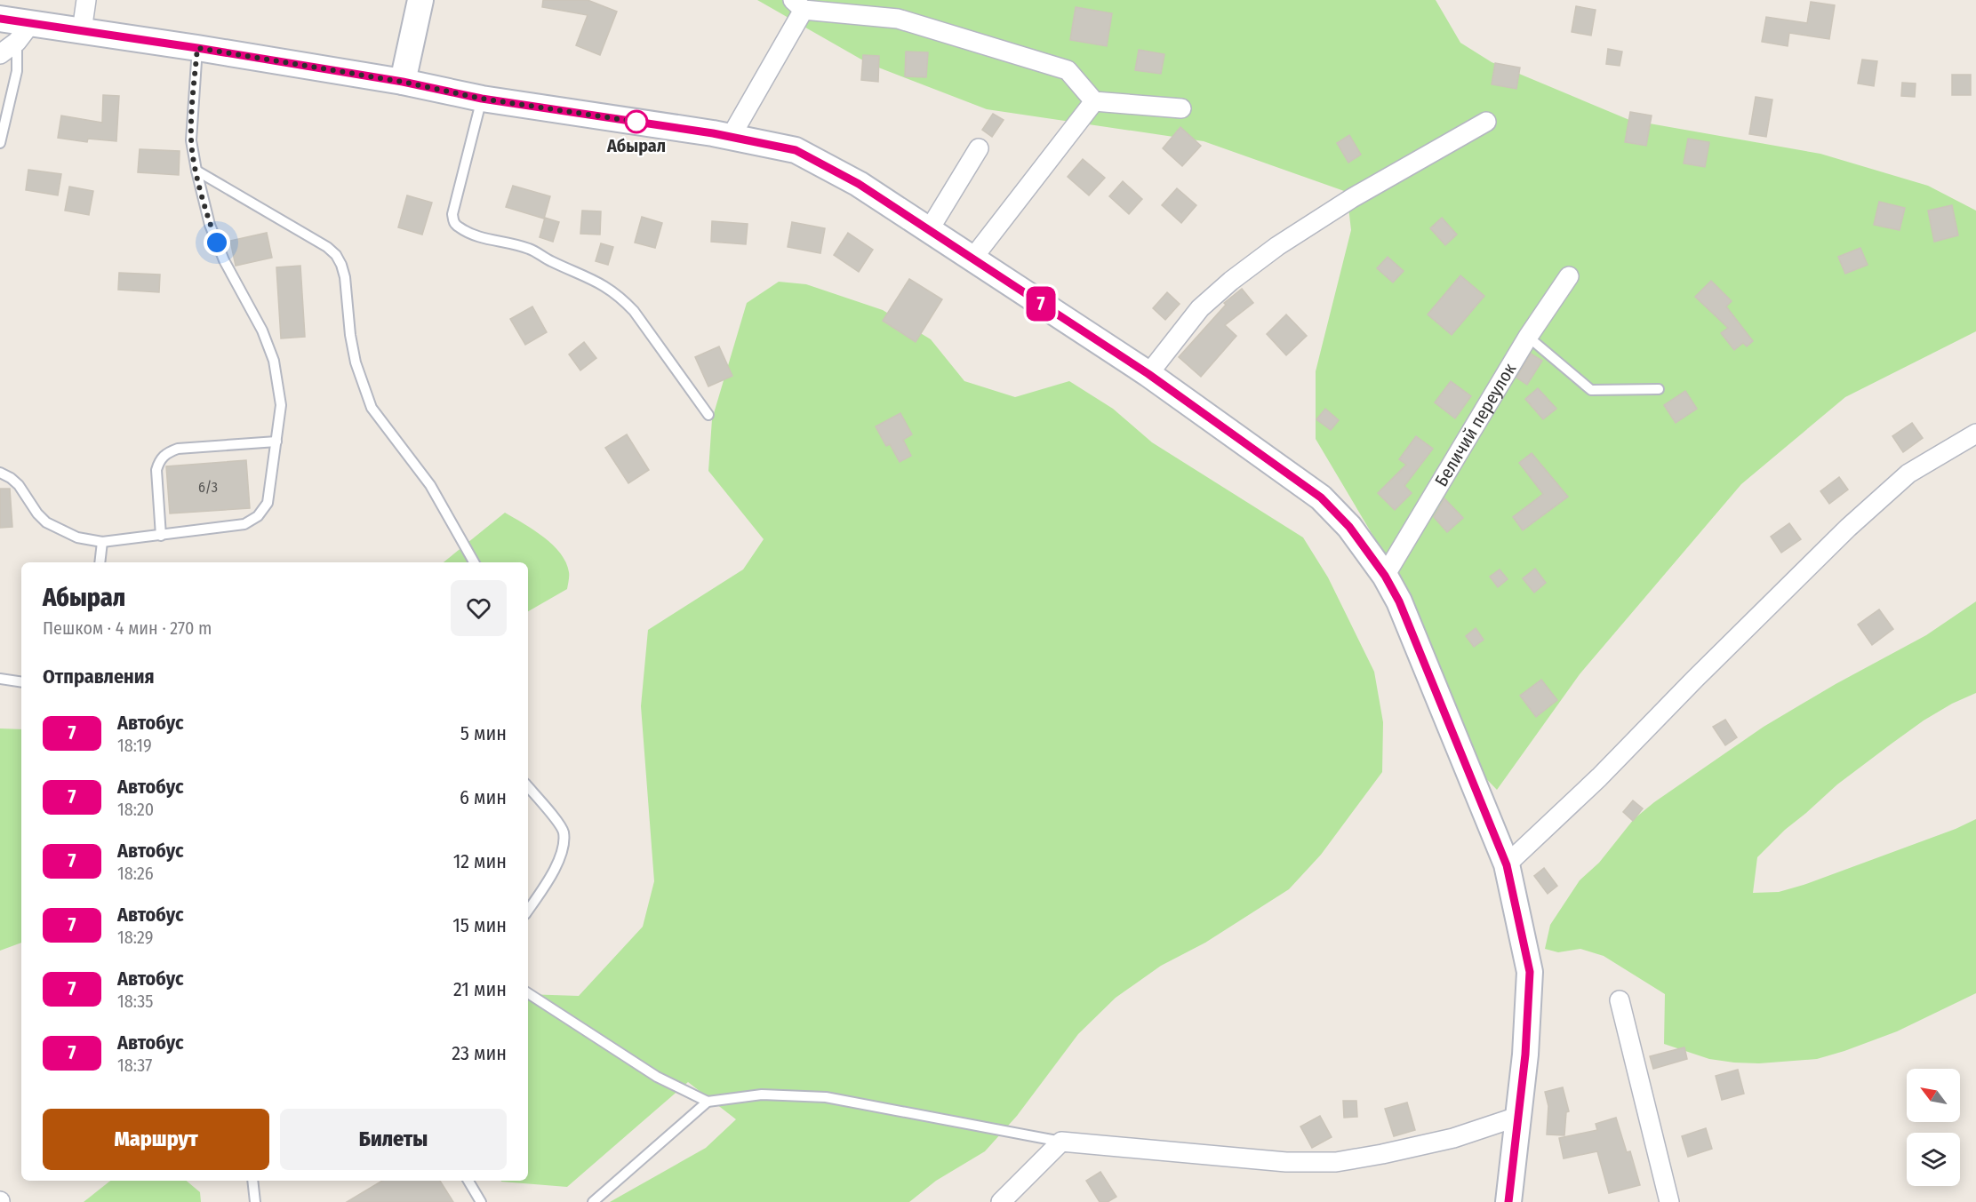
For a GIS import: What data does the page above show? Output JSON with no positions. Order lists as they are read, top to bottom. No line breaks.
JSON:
{"streets":{"street":["Беличий переулок"]},"places":["Абырал"],"lines":["bus line 7"],"house_numbers":["6/3"],"north":"top left","page":{"on_map":"7","heading":[["Абырал","Пешком · 4 мин · 270 m"],"Отправления"],"list":[{"mark":"7","name":"Автобус","note":"18:19","value":"5 мин"},{"mark":"7","name":"Автобус","note":"18:20","value":"6 мин"},{"mark":"7","name":"Автобус","note":"18:26","value":"12 мин"},{"mark":"7","name":"Автобус","note":"18:29","value":"15 мин"},{"mark":"7","name":"Автобус","note":"18:35","value":"21 мин"},{"mark":"7","name":"Автобус","note":"18:37","value":"23 мин"}],"buttons":["Маршрут","Билеты"]}}
